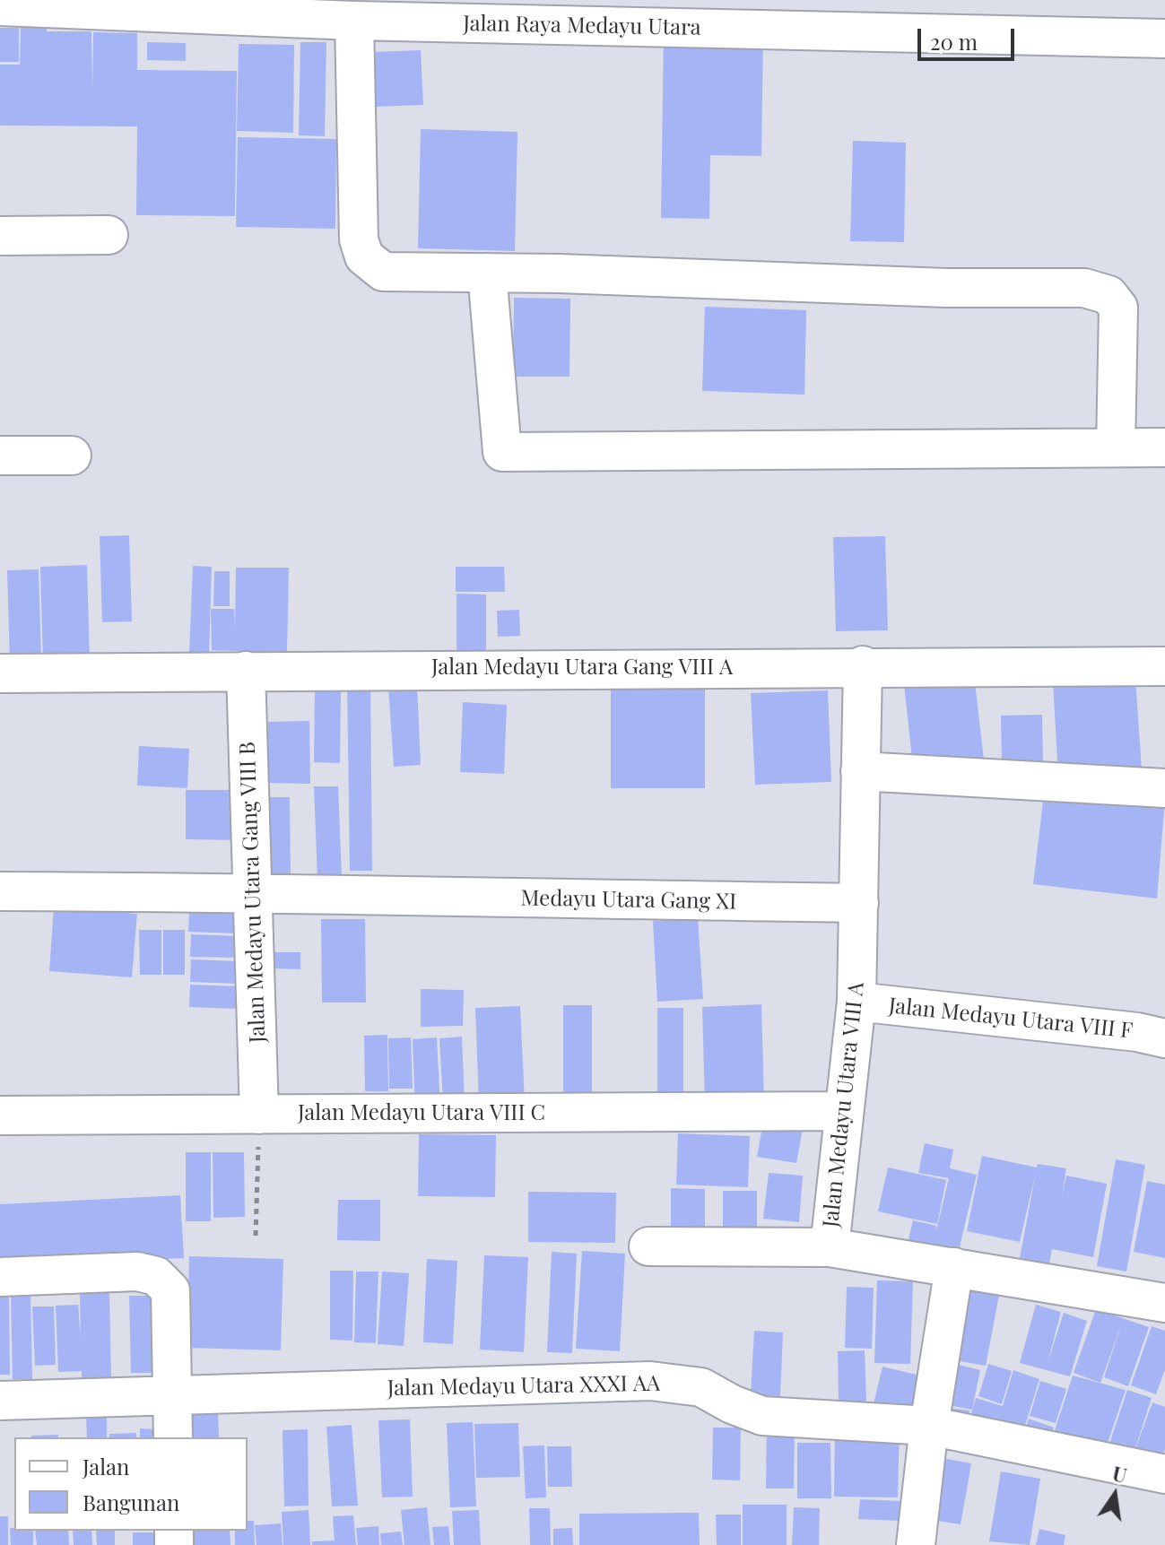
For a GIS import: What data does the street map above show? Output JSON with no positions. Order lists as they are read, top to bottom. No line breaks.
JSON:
{"streets":{"street":["Jalan Raya Medayu Utara","Jalan Medayu Utara Gang VIII A","Jalan Medayu Utara Gang VIII B","Medayu Utara Gang XI","Jalan Medayu Utara VIII F","Jalan Medayu Utara VIII A","Jalan Medayu Utara VIII C","Jalan Medayu Utara XXXI AA"]},"crossings":[["Jalan Medayu Utara Gang VIII A","Jalan Medayu Utara Gang VIII B"],["Jalan Medayu Utara Gang VIII A","Jalan Medayu Utara VIII A"],["Jalan Medayu Utara Gang VIII B","Medayu Utara Gang XI"],["Jalan Medayu Utara Gang VIII B","Jalan Medayu Utara VIII C"],["Medayu Utara Gang XI","Jalan Medayu Utara VIII A"],["Jalan Medayu Utara VIII F","Jalan Medayu Utara VIII A"],["Jalan Medayu Utara VIII A","Jalan Medayu Utara VIII C"]],"legend":["Jalan","Bangunan"],"scale_bar":"20 m","north":"top"}
